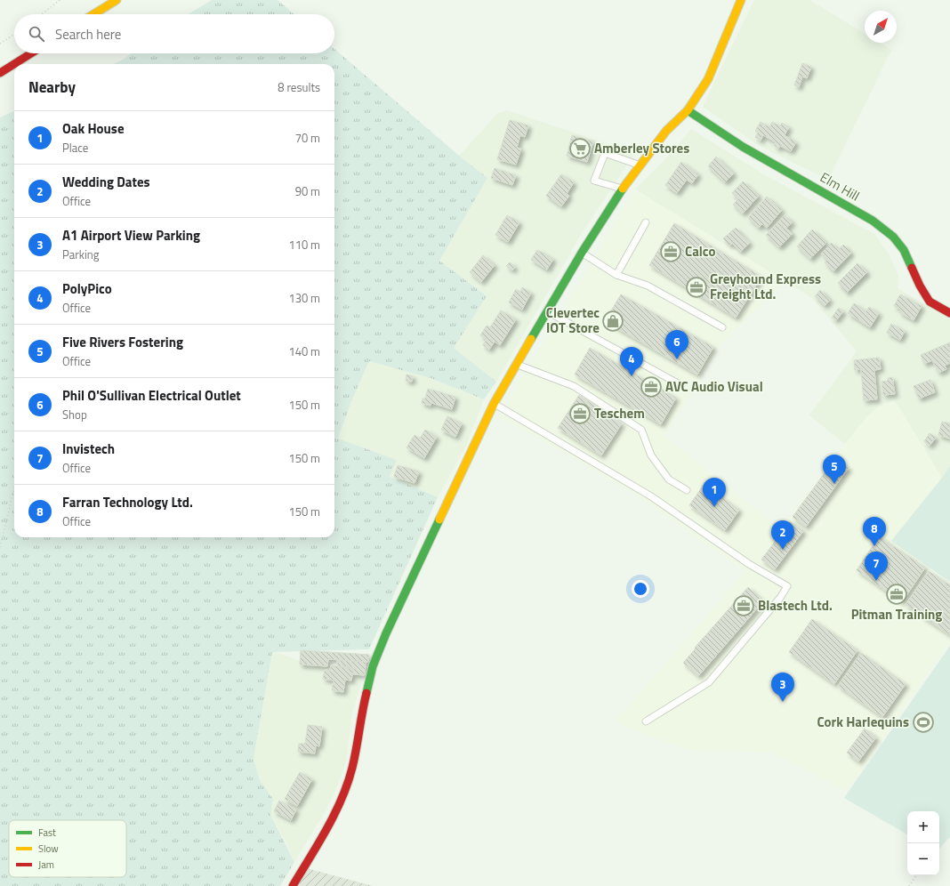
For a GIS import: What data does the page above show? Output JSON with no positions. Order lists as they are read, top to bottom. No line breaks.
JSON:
{"streets":{"street":["Elm Hill"]},"places":{"supermarket":["Amberley Stores"],"office":["Calco","Greyhound Express Freight Ltd.","AVC Audio Visual","Teschem","Pitman Training","Blastech Ltd."],"shop":["Clevertec IOT Store"],"sports":["Cork Harlequins"]},"legend":["Fast","Slow","Jam"],"north":"top right","page":{"search":"Search here","heading":["Nearby","8 results"],"list":[{"mark":"1","name":"Oak House","note":"Place","value":"70 m"},{"mark":"2","name":"Wedding Dates","note":"Office","value":"90 m"},{"mark":"3","name":"A1 Airport View Parking","note":"Parking","value":"110 m"},{"mark":"4","name":"PolyPico","note":"Office","value":"130 m"},{"mark":"5","name":"Five Rivers Fostering","note":"Office","value":"140 m"},{"mark":"6","name":"Phil O'Sullivan Electrical Outlet","note":"Shop","value":"150 m"},{"mark":"7","name":"Invistech","note":"Office","value":"150 m"},{"mark":"8","name":"Farran Technology Ltd.","note":"Office","value":"150 m"}],"pins":["6","4","5","1","8","2","7","3"],"map_buttons":["+","−"]}}
